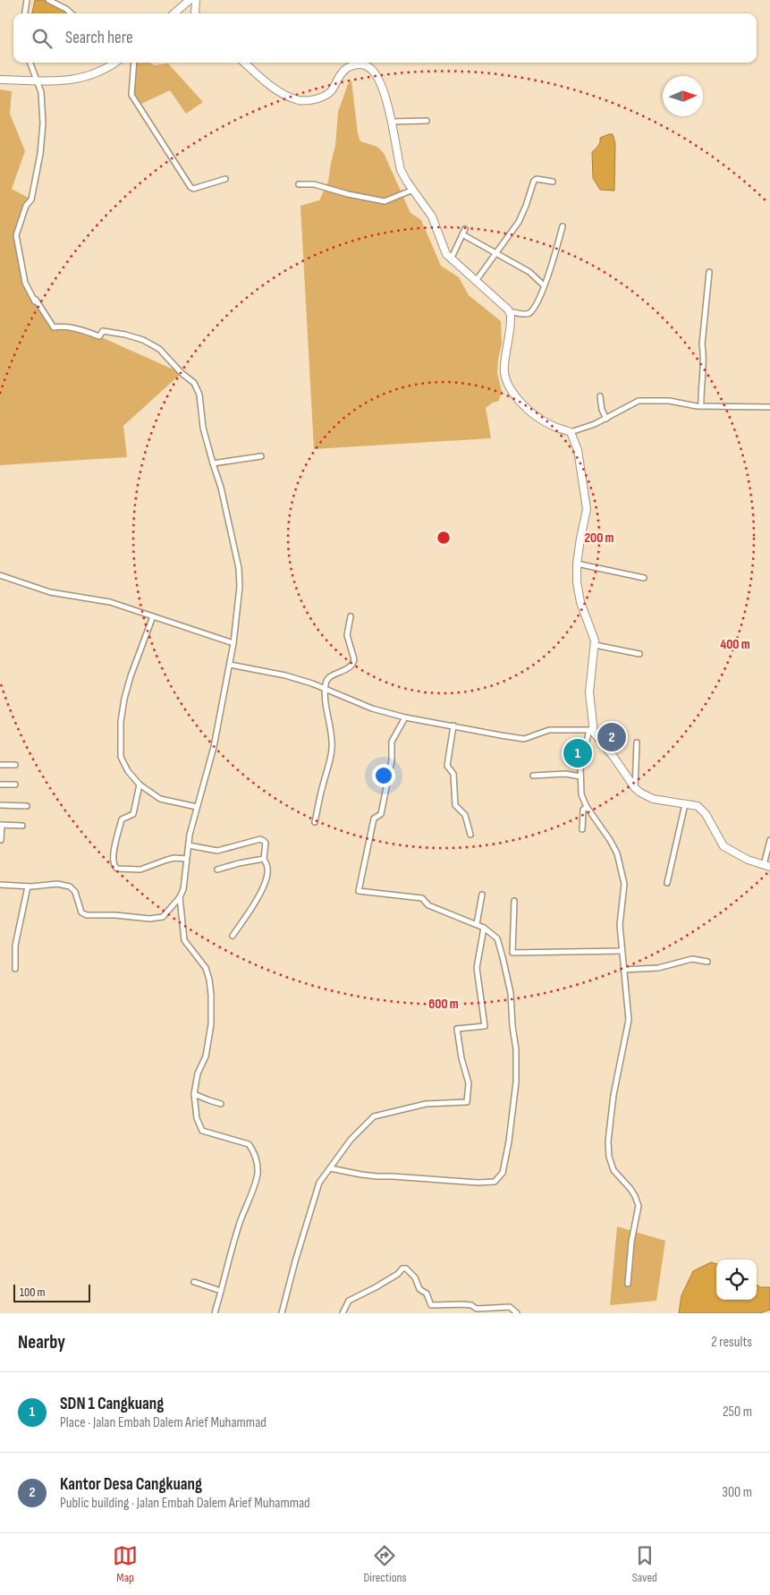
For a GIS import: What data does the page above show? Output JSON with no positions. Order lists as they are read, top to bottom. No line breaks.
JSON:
{"scale_bar":"100 m","north":"right","page":{"search":"Search here","pins":["2","1"],"scale":"100 m","heading":["Nearby","2 results"],"list":[{"mark":"1","name":"SDN 1 Cangkuang","note":"Place · Jalan Embah Dalem Arief Muhammad","value":"250 m"},{"mark":"2","name":"Kantor Desa Cangkuang","note":"Public building · Jalan Embah Dalem Arief Muhammad","value":"300 m"}],"nav":["Map","Directions","Saved"]},"rings":["200 m","400 m","600 m"]}
